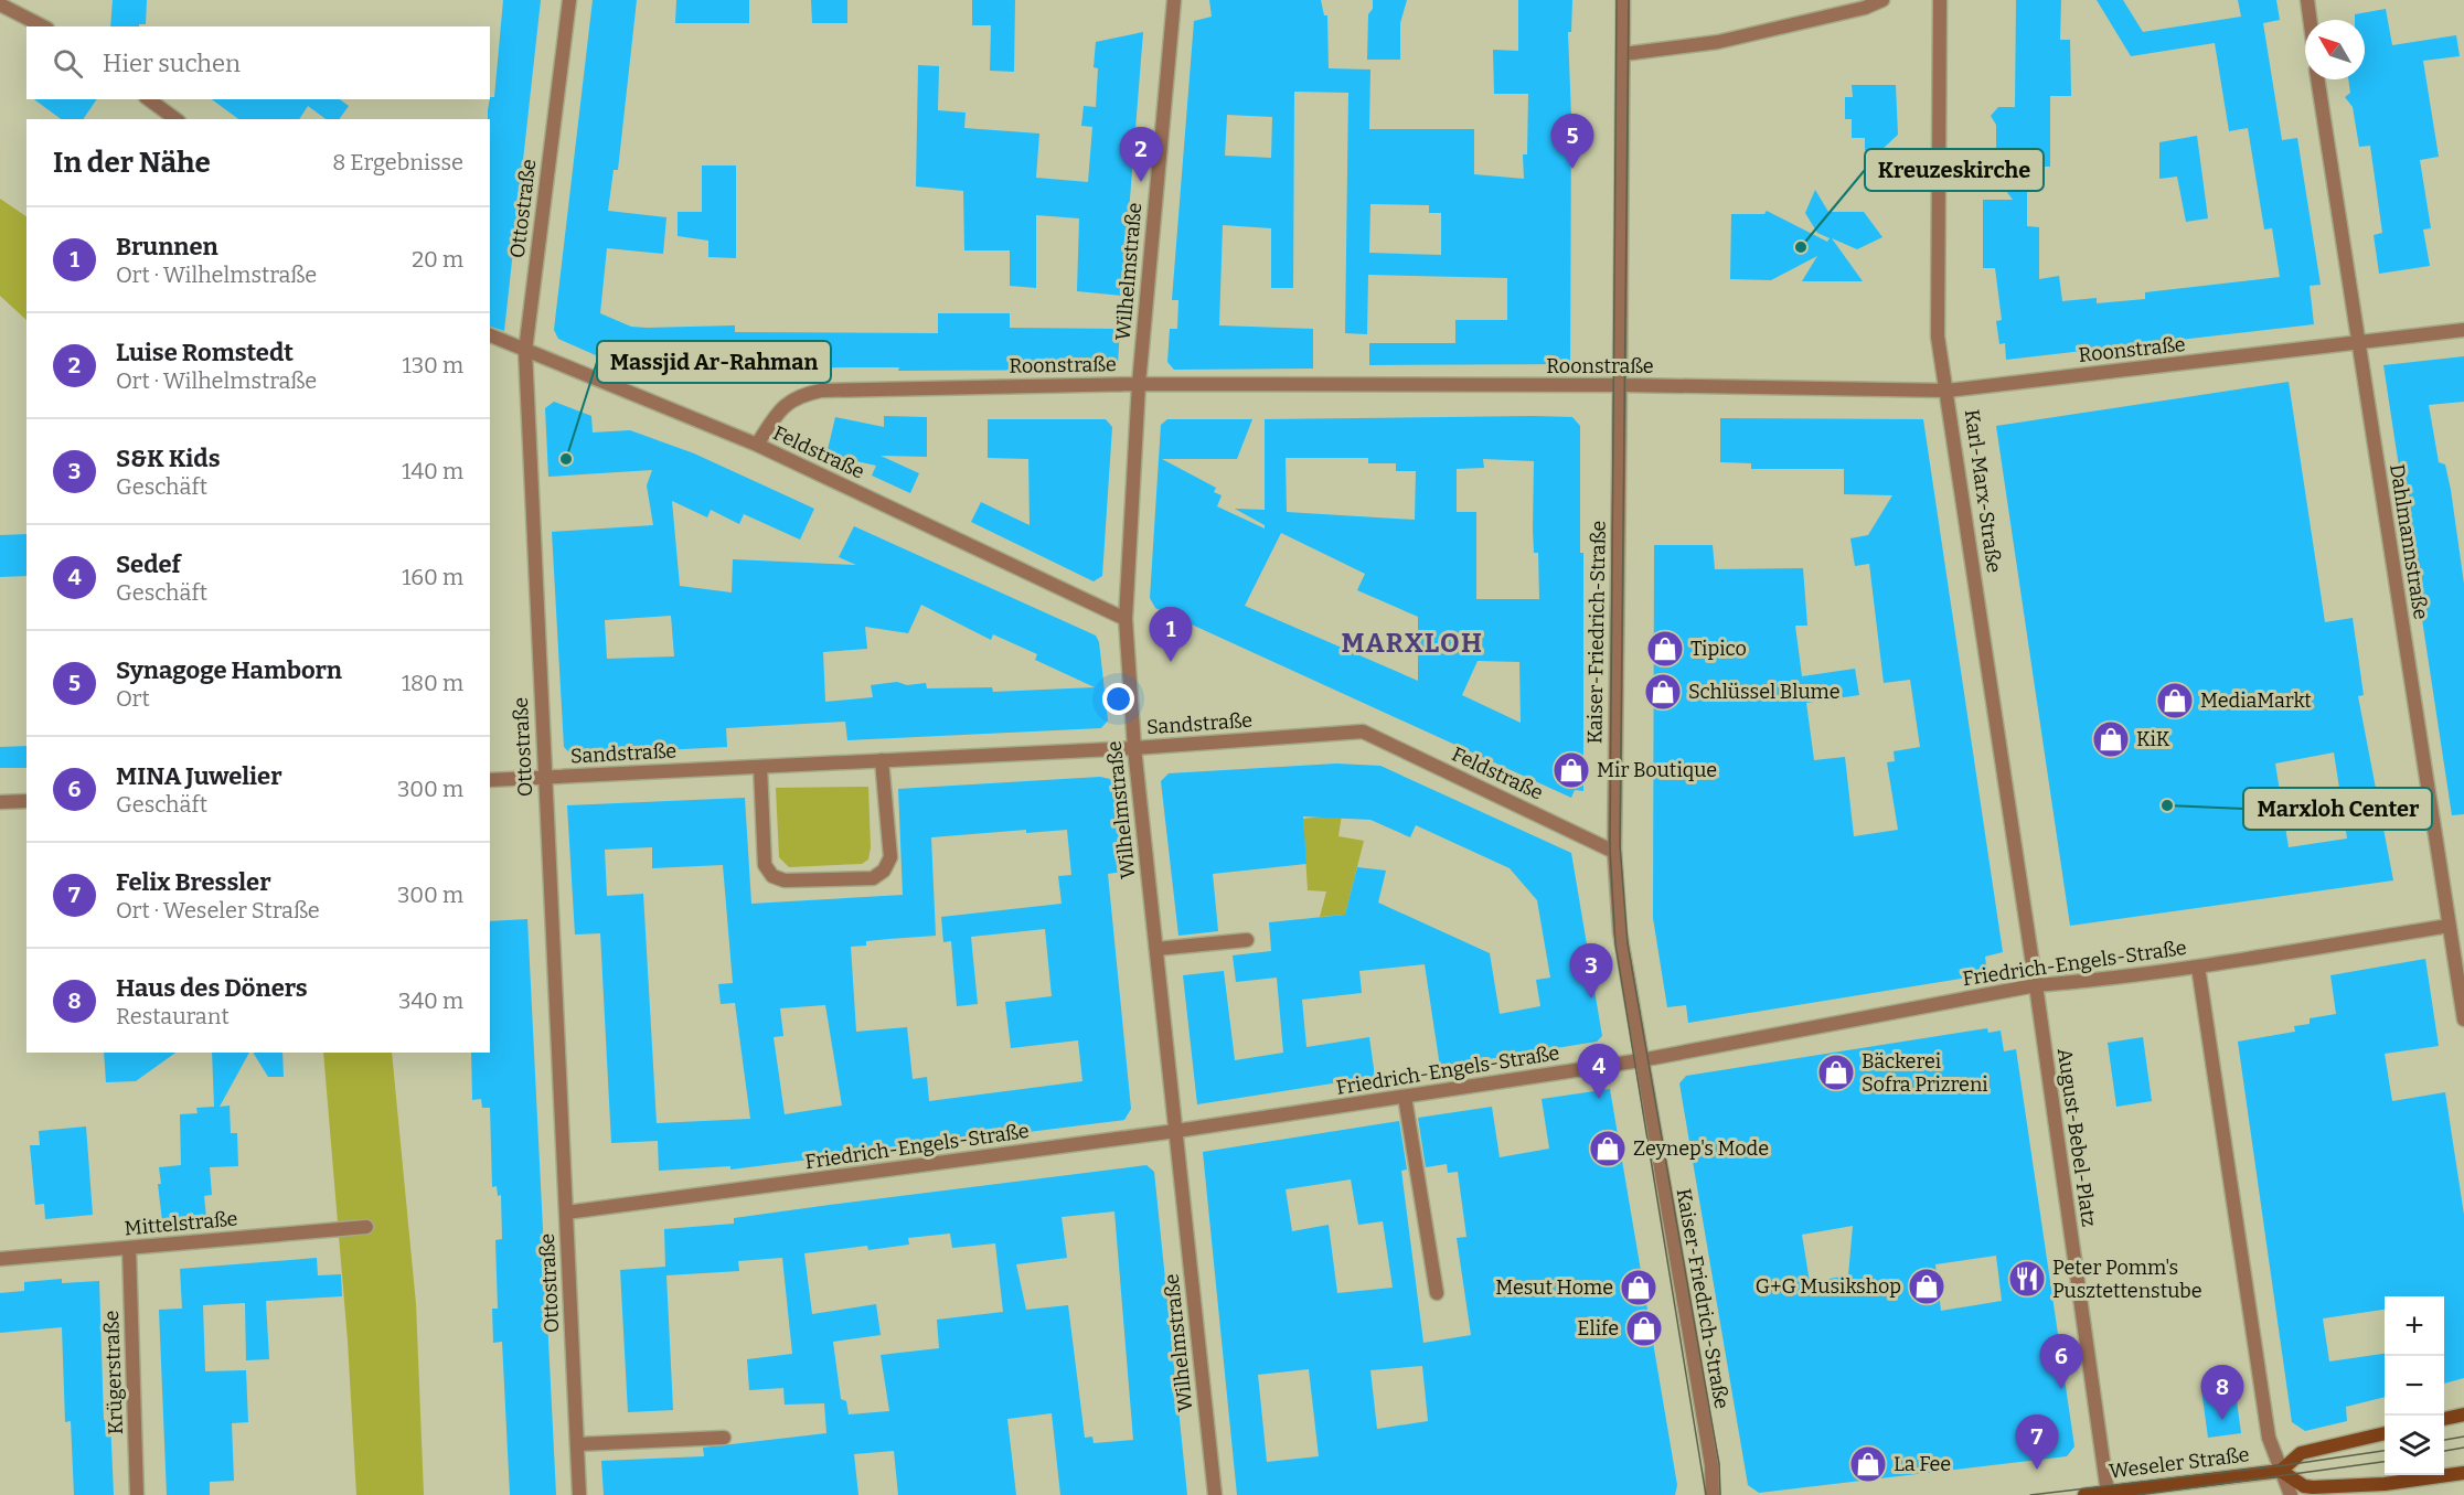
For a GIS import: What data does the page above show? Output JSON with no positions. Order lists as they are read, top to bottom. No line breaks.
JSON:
{"streets":{"main road":["Weseler Straße"],"street":["Ottostraße","Wilhelmstraße","Roonstraße","Feldstraße","Karl-Marx-Straße","Dahlmannstraße","Kaiser-Friedrich-Straße","Sandstraße","Friedrich-Engels-Straße","August-Bebel-Platz","Mittelstraße","Krügerstraße"]},"crossings":[["Ottostraße","Feldstraße"],["Ottostraße","Sandstraße"],["Ottostraße","Friedrich-Engels-Straße"],["Wilhelmstraße","Roonstraße"],["Wilhelmstraße","Feldstraße"],["Wilhelmstraße","Sandstraße"],["Wilhelmstraße","Friedrich-Engels-Straße"],["Roonstraße","Feldstraße"],["Roonstraße","Karl-Marx-Straße"],["Roonstraße","Dahlmannstraße"],["Roonstraße","Kaiser-Friedrich-Straße"],["Feldstraße","Kaiser-Friedrich-Straße"],["Feldstraße","Sandstraße"],["Karl-Marx-Straße","Friedrich-Engels-Straße"],["Karl-Marx-Straße","August-Bebel-Platz"],["Dahlmannstraße","Friedrich-Engels-Straße"],["Kaiser-Friedrich-Straße","Friedrich-Engels-Straße"],["Friedrich-Engels-Straße","August-Bebel-Platz"],["August-Bebel-Platz","Weseler Straße"],["Mittelstraße","Krügerstraße"]],"districts":["MARXLOH"],"places":{"other":["Kreuzeskirche","Massjid Ar-Rahman","Marxloh Center"],"shop":["Tipico","Schlüssel Blume","MediaMarkt","KiK","Mir Boutique","Bäckerei Sofra Prizreni","Zeynep's Mode","G+G Musikshop","Mesut Home","Elife","La Fee"],"restaurant":["Peter Pomm's Pusztettenstube"]},"north":"top left","page":{"search":"Hier suchen","pins":["5","2","1","3","4","6","8","7"],"heading":["In der Nähe","8 Ergebnisse"],"list":[{"mark":"1","name":"Brunnen","note":"Ort · Wilhelmstraße","value":"20 m"},{"mark":"2","name":"Luise Romstedt","note":"Ort · Wilhelmstraße","value":"130 m"},{"mark":"3","name":"S&K Kids","note":"Geschäft","value":"140 m"},{"mark":"4","name":"Sedef","note":"Geschäft","value":"160 m"},{"mark":"5","name":"Synagoge Hamborn","note":"Ort","value":"180 m"},{"mark":"6","name":"MINA Juwelier","note":"Geschäft","value":"300 m"},{"mark":"7","name":"Felix Bressler","note":"Ort · Weseler Straße","value":"300 m"},{"mark":"8","name":"Haus des Döners","note":"Restaurant","value":"340 m"}],"map_buttons":["+","−"]}}
